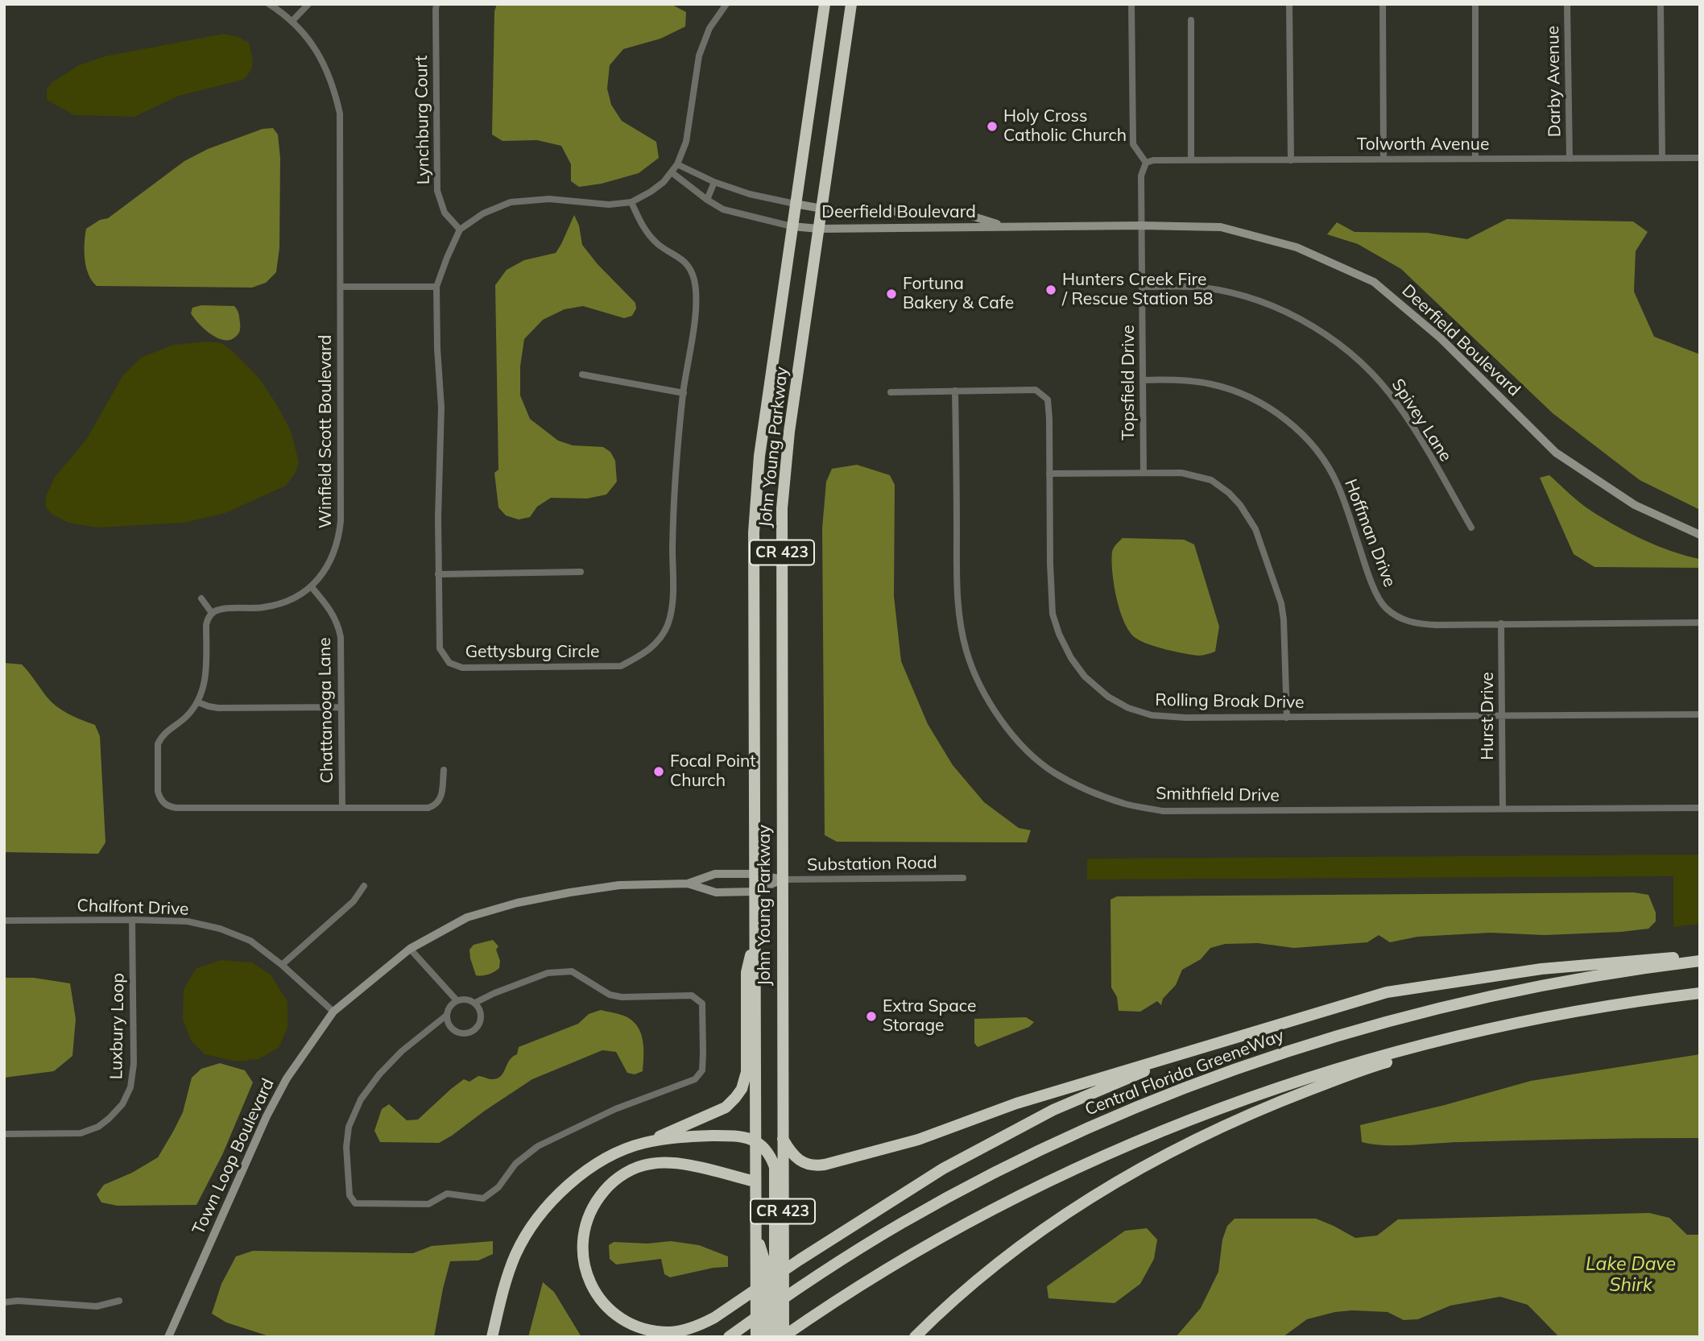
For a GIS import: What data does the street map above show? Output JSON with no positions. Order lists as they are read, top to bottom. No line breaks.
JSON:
{"streets":{"highway":["John Young Parkway","CR 423","Central Florida GreeneWay"],"street":["Darby Avenue","Lynchburg Court","Tolworth Avenue","Deerfield Boulevard","Topsfield Drive","Spivey Lane","Winfield Scott Boulevard","Hoffman Drive","Gettysburg Circle","Rolling Broak Drive","Chattanooga Lane","Hurst Drive","Smithfield Drive","Substation Road","Chalfont Drive","Luxbury Loop","Town Loop Boulevard"]},"crossings":[["Darby Avenue","Tolworth Avenue"],["Lynchburg Court","Gettysburg Circle"],["Tolworth Avenue","Topsfield Drive"],["Deerfield Boulevard","Topsfield Drive"],["Deerfield Boulevard","John Young Parkway"],["Topsfield Drive","Spivey Lane"],["Topsfield Drive","Hoffman Drive"],["Winfield Scott Boulevard","Chattanooga Lane"],["John Young Parkway","Substation Road"],["John Young Parkway","Town Loop Boulevard"],["Hoffman Drive","Hurst Drive"],["Rolling Broak Drive","Hurst Drive"],["Rolling Broak Drive","Smithfield Drive"],["Hurst Drive","Smithfield Drive"],["Substation Road","Town Loop Boulevard"],["Chalfont Drive","Luxbury Loop"],["Chalfont Drive","Town Loop Boulevard"]],"water":["Lake Dave Shirk"],"places":["Holy Cross Catholic Church","Hunters Creek Fire / Rescue Station 58","Fortuna Bakery & Cafe","Focal Point Church","Extra Space Storage"]}
